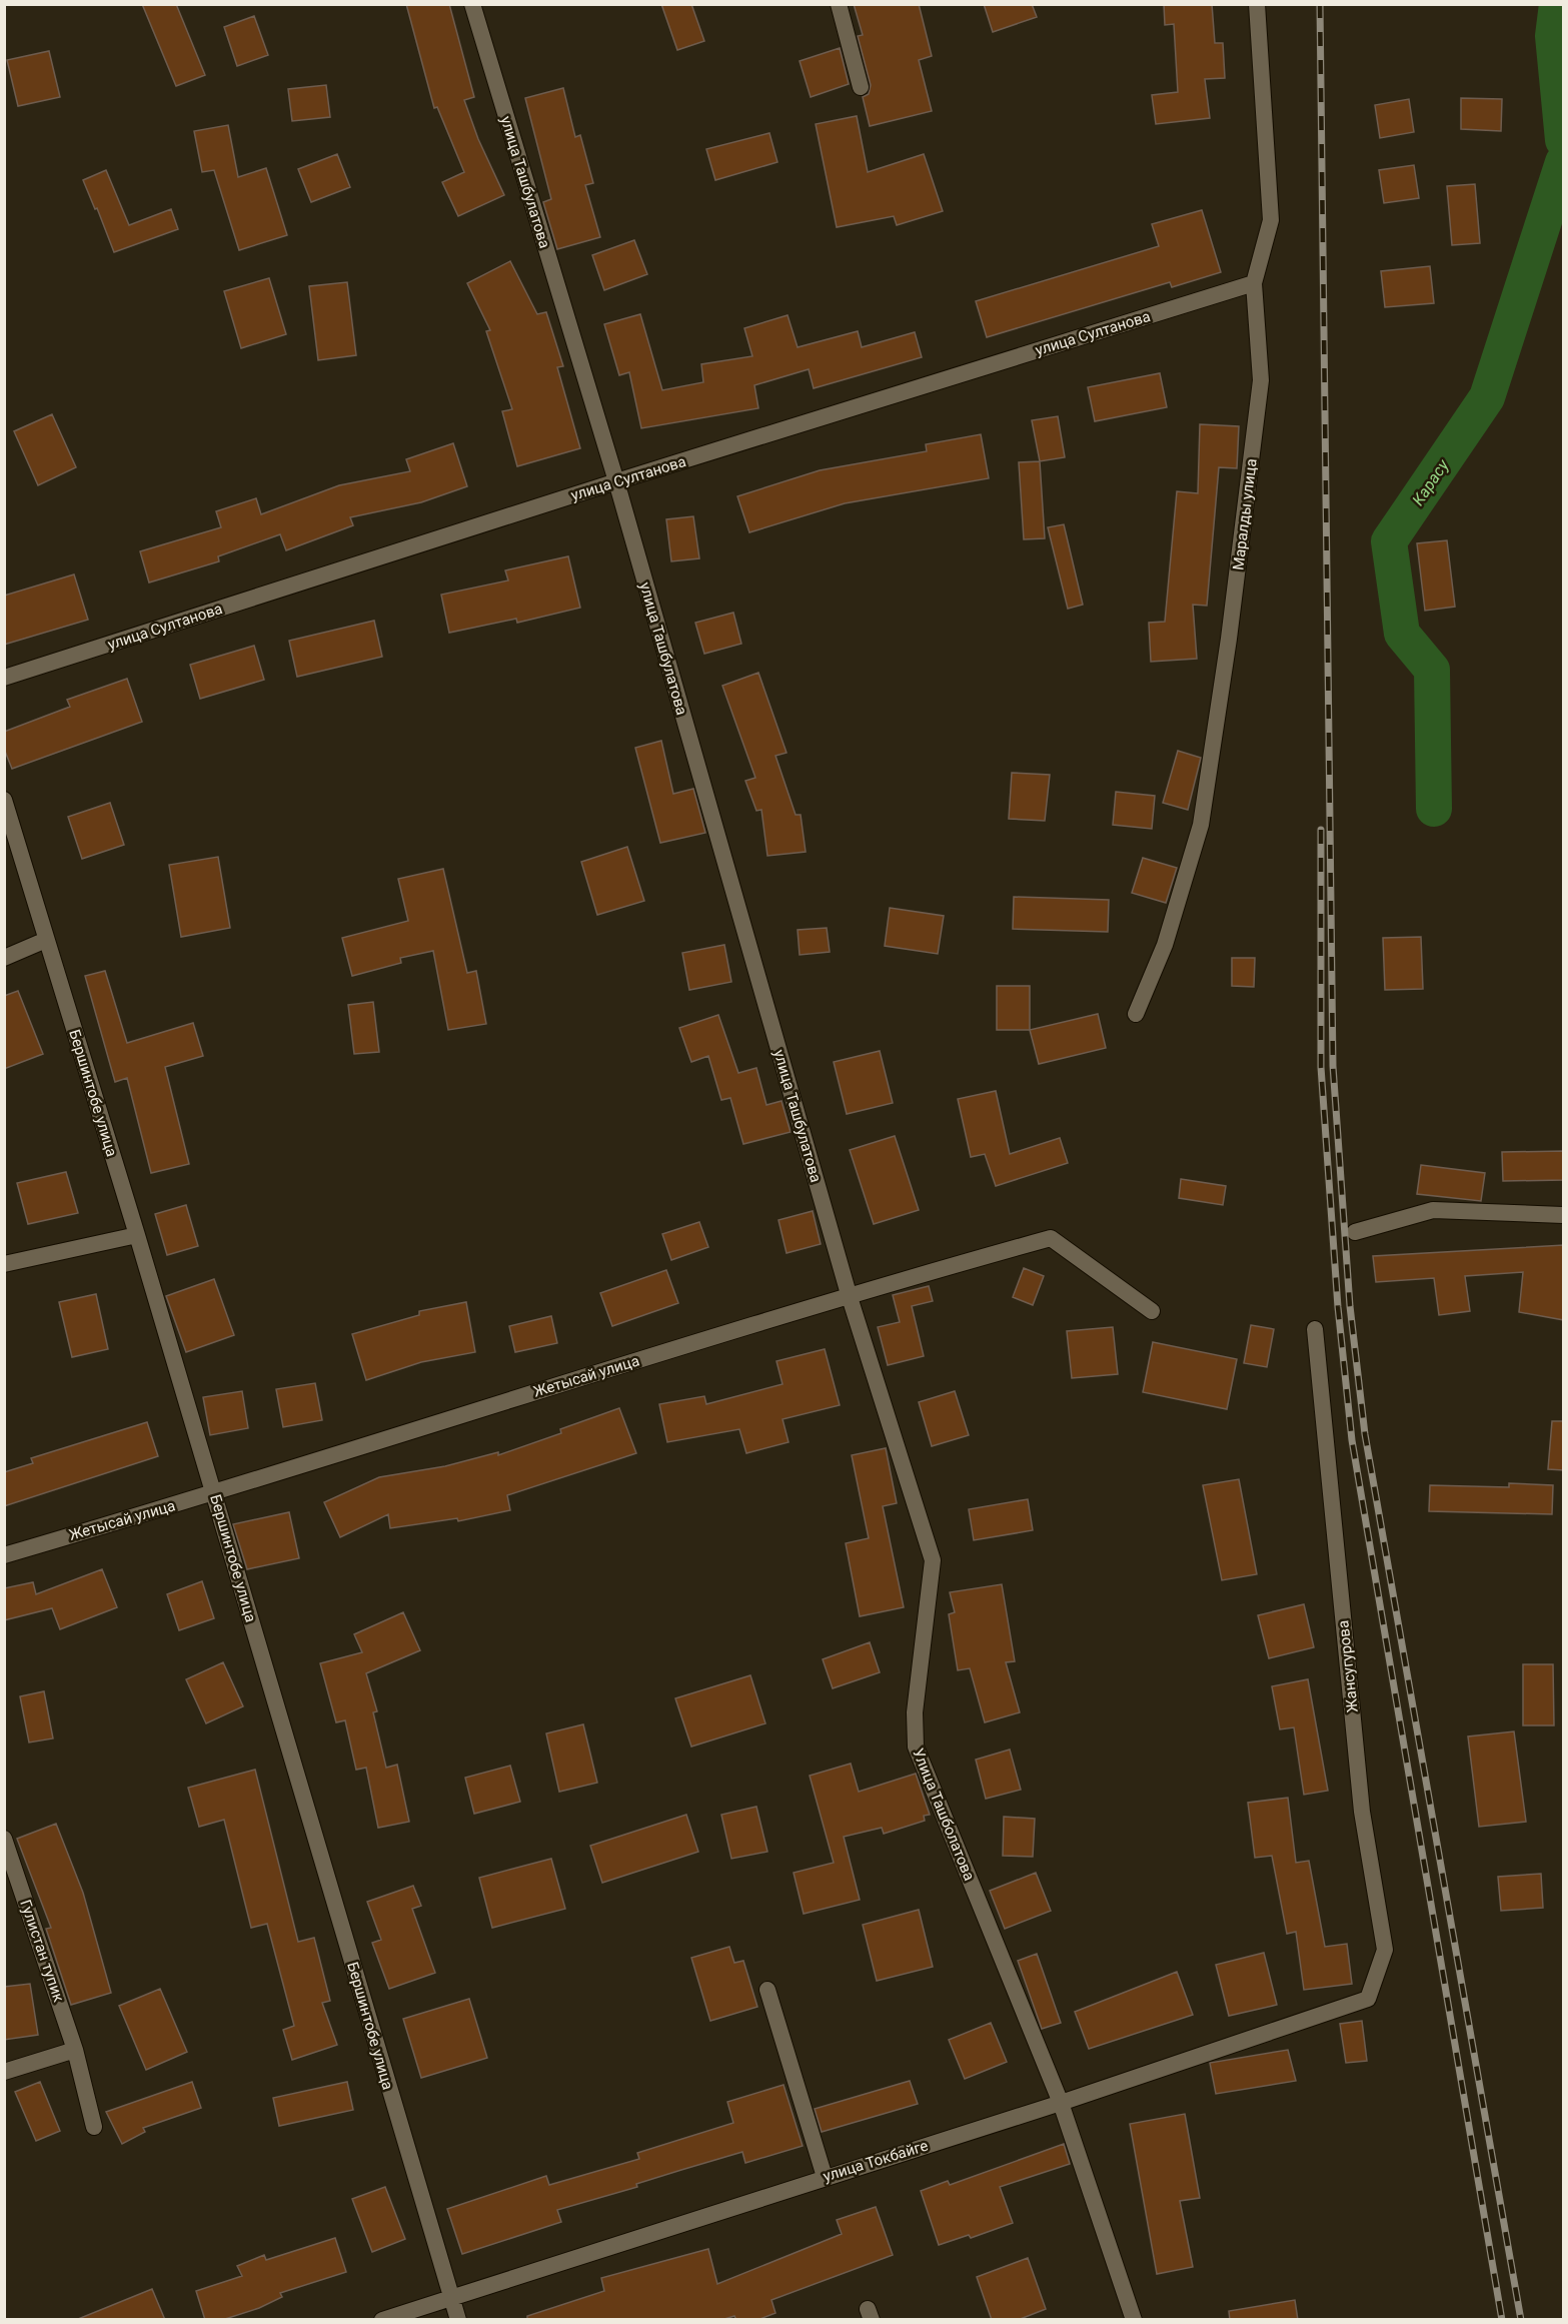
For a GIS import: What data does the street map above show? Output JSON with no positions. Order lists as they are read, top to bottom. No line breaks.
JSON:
{"streets":{"street":["улица Ташбулатова","улица Султанова","Маралды улица","Бершинтобе улица","Жетысай улица","Жансугурова","Улица Ташболатова","Гулистан тупик","улица Токбайге"]},"crossings":[["улица Ташбулатова","улица Султанова"],["улица Ташбулатова","Жетысай улица"],["улица Ташбулатова","Улица Ташболатова"],["улица Султанова","Маралды улица"],["Бершинтобе улица","Жетысай улица"],["Бершинтобе улица","улица Токбайге"],["Жетысай улица","Улица Ташболатова"],["Жансугурова","улица Токбайге"],["Улица Ташболатова","улица Токбайге"]],"water":["Карасу"]}
